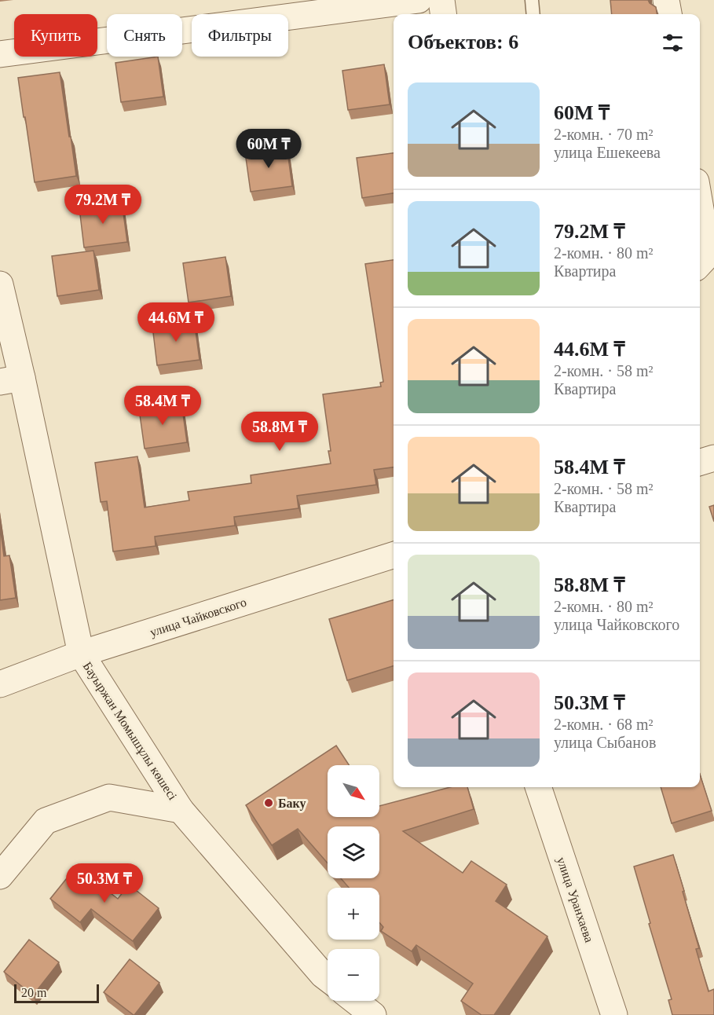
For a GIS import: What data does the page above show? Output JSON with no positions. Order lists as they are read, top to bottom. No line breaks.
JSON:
{"streets":{"street":["улица Чайковского","Бауыржан Момышұлы көшесі","улица Уранхаева"]},"crossings":[["улица Чайковского","Бауыржан Момышұлы көшесі"]],"places":["Баку"],"scale_bar":"20 m","north":"bottom right","page":{"chip":["Купить","Снять","Фильтры"],"heading":"Объектов: 6","list":[{"name":"60M ₸","note":"2-комн. · 70 m² · улица Ешекеева"},{"name":"79.2M ₸","note":"2-комн. · 80 m² · Квартира"},{"name":"44.6M ₸","note":"2-комн. · 58 m² · Квартира"},{"name":"58.4M ₸","note":"2-комн. · 58 m² · Квартира"},{"name":"58.8M ₸","note":"2-комн. · 80 m² · улица Чайковского"},{"name":"50.3M ₸","note":"2-комн. · 68 m² · улица Сыбанов"}],"price":["60M ₸","79.2M ₸","44.6M ₸","58.4M ₸","58.8M ₸","50.3M ₸"],"map_buttons":["+","−"],"scale":"20 m"}}
